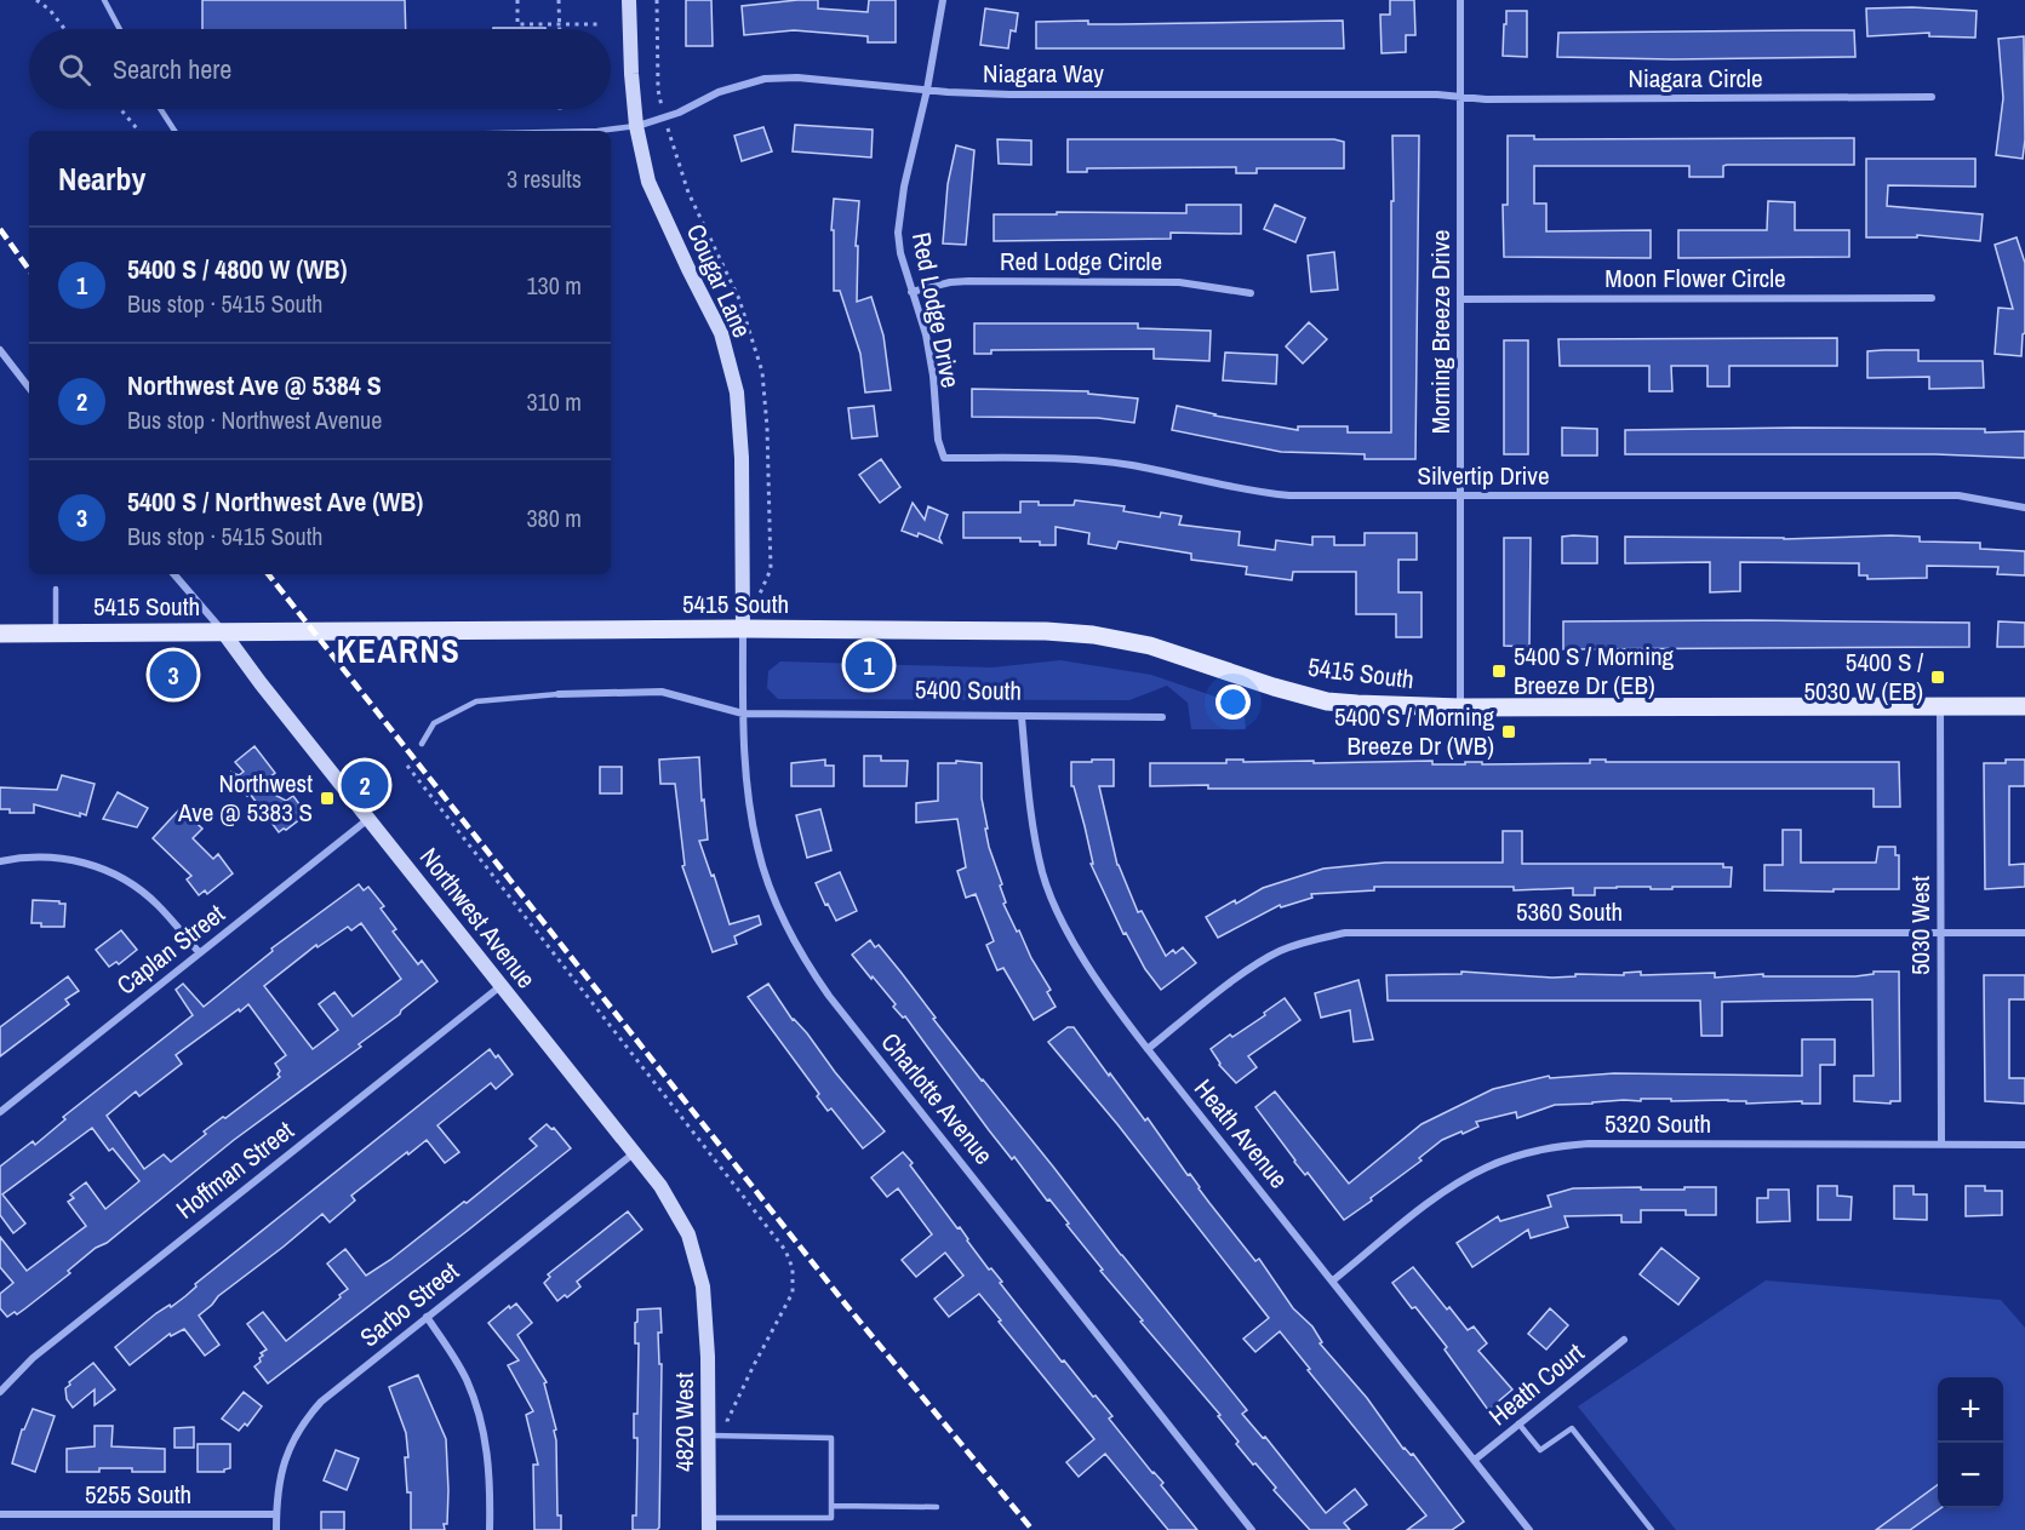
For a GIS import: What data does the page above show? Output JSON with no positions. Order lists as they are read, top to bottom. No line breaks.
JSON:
{"streets":{"main road":["5415 South"],"street":["Niagara Way","Niagara Circle","Red Lodge Circle","Moon Flower Circle","Cougar Lane","Red Lodge Drive","Morning Breeze Drive","Silvertip Drive","5400 South","5360 South","Northwest Avenue","5030 West","Caplan Street","Charlotte Avenue","5320 South","Heath Avenue","Hoffman Street","Sarbo Street","Heath Court","4820 West","5255 South"]},"crossings":[["Niagara Way","Niagara Circle"],["Niagara Way","Cougar Lane"],["Niagara Way","Red Lodge Drive"],["Niagara Way","Morning Breeze Drive"],["Niagara Circle","Morning Breeze Drive"],["Red Lodge Circle","Red Lodge Drive"],["Moon Flower Circle","Morning Breeze Drive"],["Cougar Lane","5415 South"],["Cougar Lane","Charlotte Avenue"],["Red Lodge Drive","Silvertip Drive"],["Morning Breeze Drive","Silvertip Drive"],["Morning Breeze Drive","5415 South"],["5415 South","Northwest Avenue"],["5415 South","Charlotte Avenue"],["5400 South","Charlotte Avenue"],["5400 South","Heath Avenue"],["5360 South","5030 West"],["5360 South","Heath Avenue"],["Northwest Avenue","Caplan Street"],["Northwest Avenue","Hoffman Street"],["Northwest Avenue","Sarbo Street"],["Northwest Avenue","4820 West"],["5030 West","5320 South"],["5320 South","Heath Avenue"],["Heath Avenue","Heath Court"],["Sarbo Street","5255 South"]],"districts":["KEARNS"],"places":{"transit":["5400 S / Morning Breeze Dr (EB)","5400 S / 5030 W (EB)","5400 S / Morning Breeze Dr (WB)","Northwest Ave @ 5383 S"]},"page":{"search":"Search here","heading":["Nearby","3 results"],"list":[{"mark":"1","name":"5400 S / 4800 W (WB)","note":"Bus stop · 5415 South","value":"130 m"},{"mark":"2","name":"Northwest Ave @ 5384 S","note":"Bus stop · Northwest Avenue","value":"310 m"},{"mark":"3","name":"5400 S / Northwest Ave (WB)","note":"Bus stop · 5415 South","value":"380 m"}],"pins":["1","3","2"],"map_buttons":["+","−"]}}
